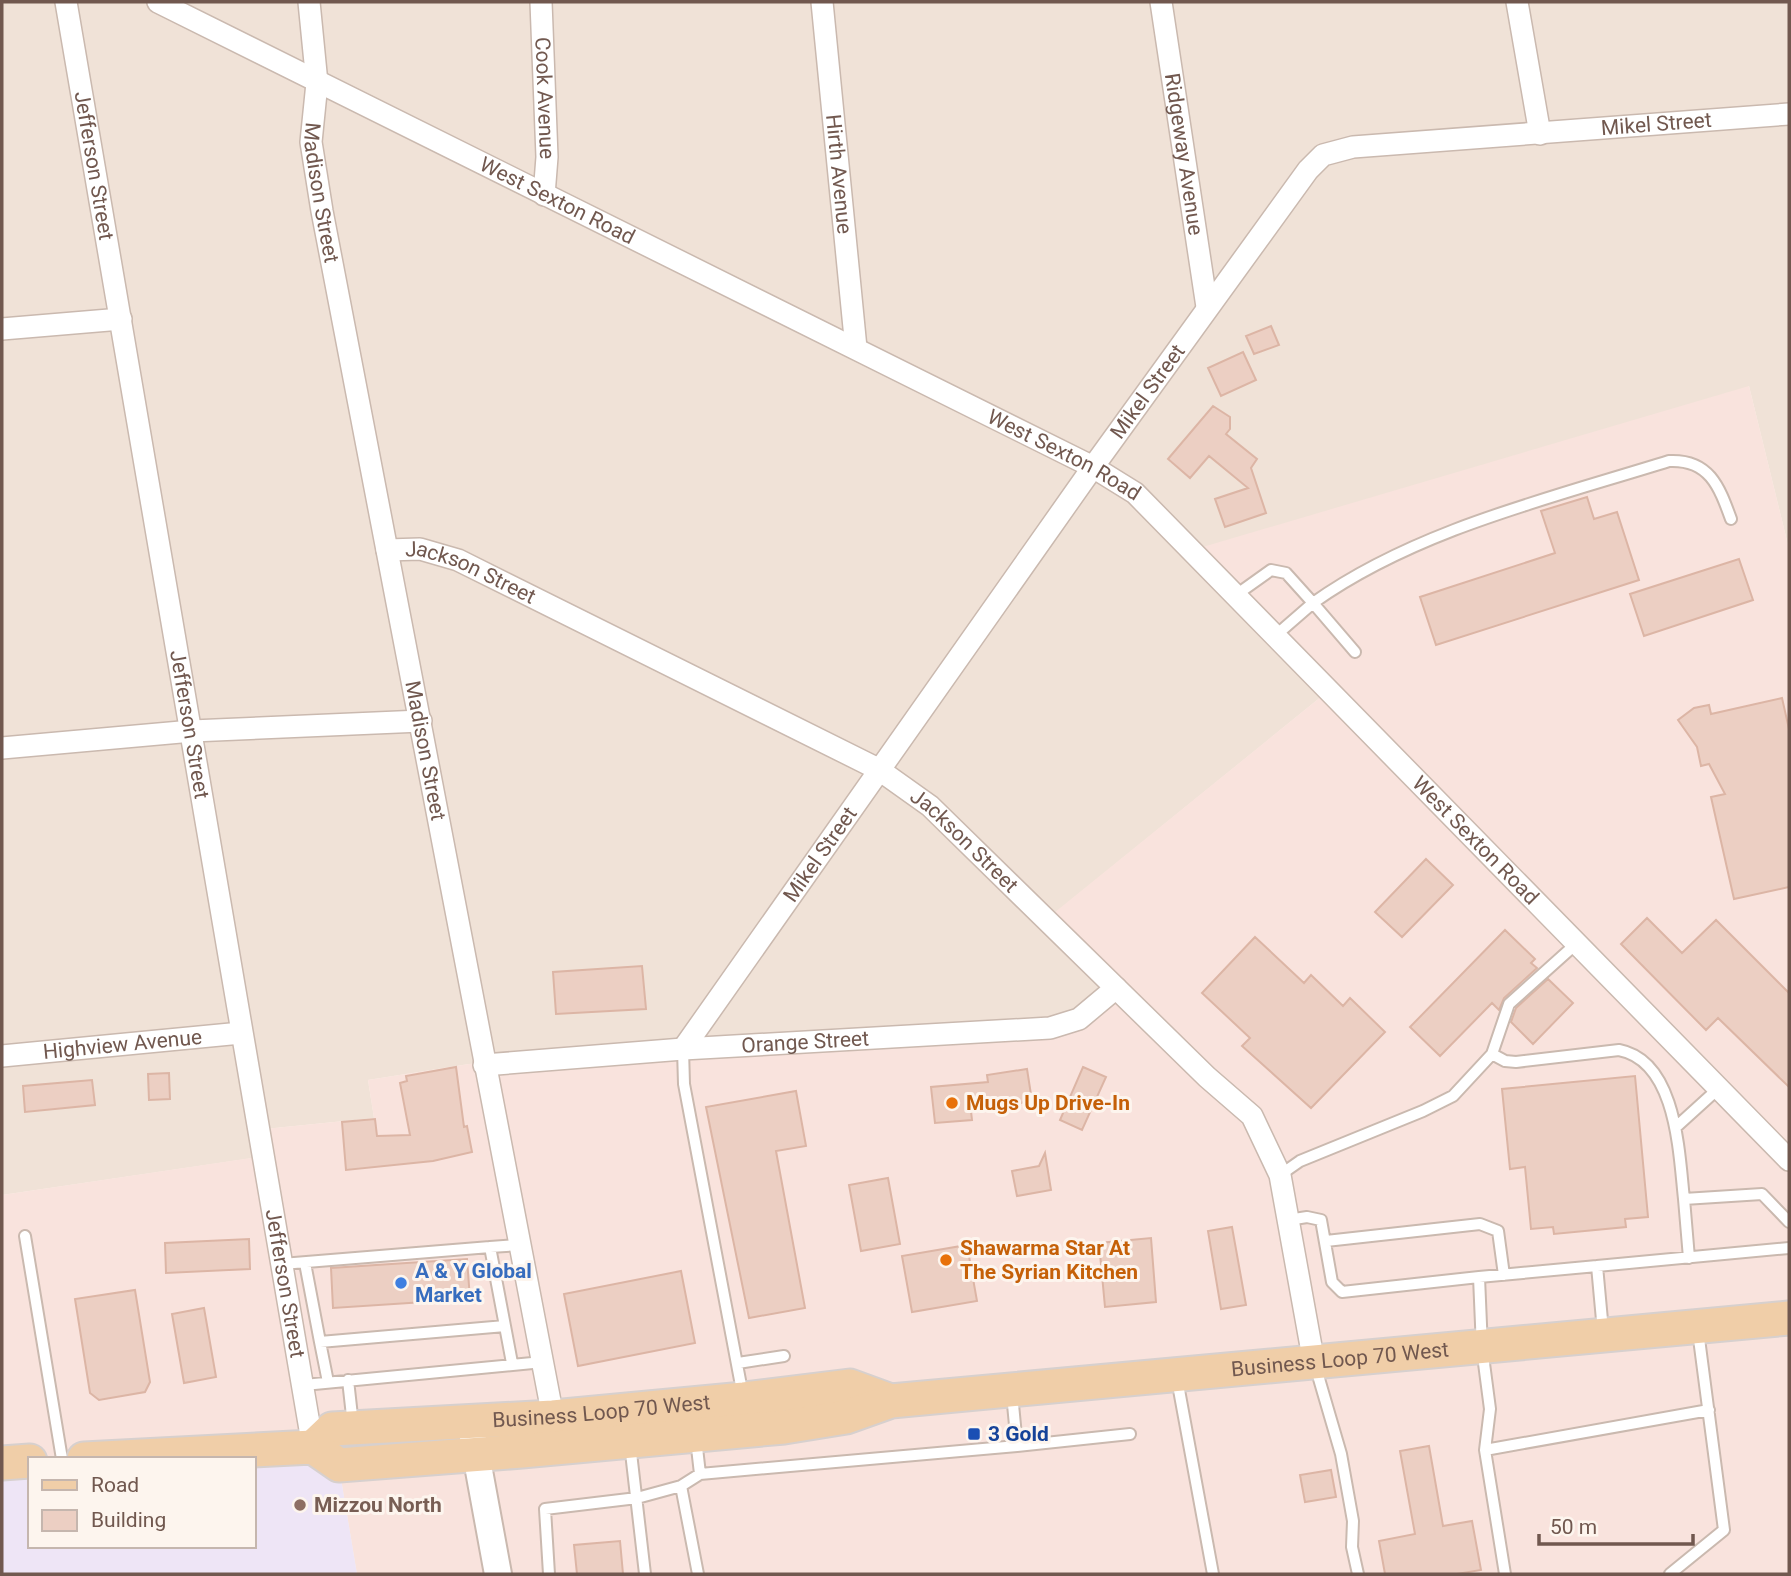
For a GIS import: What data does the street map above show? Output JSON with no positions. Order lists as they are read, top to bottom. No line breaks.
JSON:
{"streets":{"main road":["Business Loop 70 West"],"street":["Cook Avenue","Mikel Street","Ridgeway Avenue","Jefferson Street","Hirth Avenue","Madison Street","West Sexton Road","Jackson Street","Orange Street","Highview Avenue"]},"crossings":[["Cook Avenue","West Sexton Road"],["Mikel Street","Ridgeway Avenue"],["Mikel Street","West Sexton Road"],["Mikel Street","Jackson Street"],["Mikel Street","Orange Street"],["Jefferson Street","Highview Avenue"],["Jefferson Street","Business Loop 70 West"],["Hirth Avenue","West Sexton Road"],["Madison Street","West Sexton Road"],["Madison Street","Jackson Street"],["Madison Street","Orange Street"],["Madison Street","Business Loop 70 West"],["Jackson Street","Orange Street"],["Jackson Street","Business Loop 70 West"]],"places":{"other":["Mugs Up Drive-In","Shawarma Star At The Syrian Kitchen","A & Y Global Market","Mizzou North"],"transit":["3 Gold"]},"legend":["Road","Building"],"scale_bar":"50 m"}
